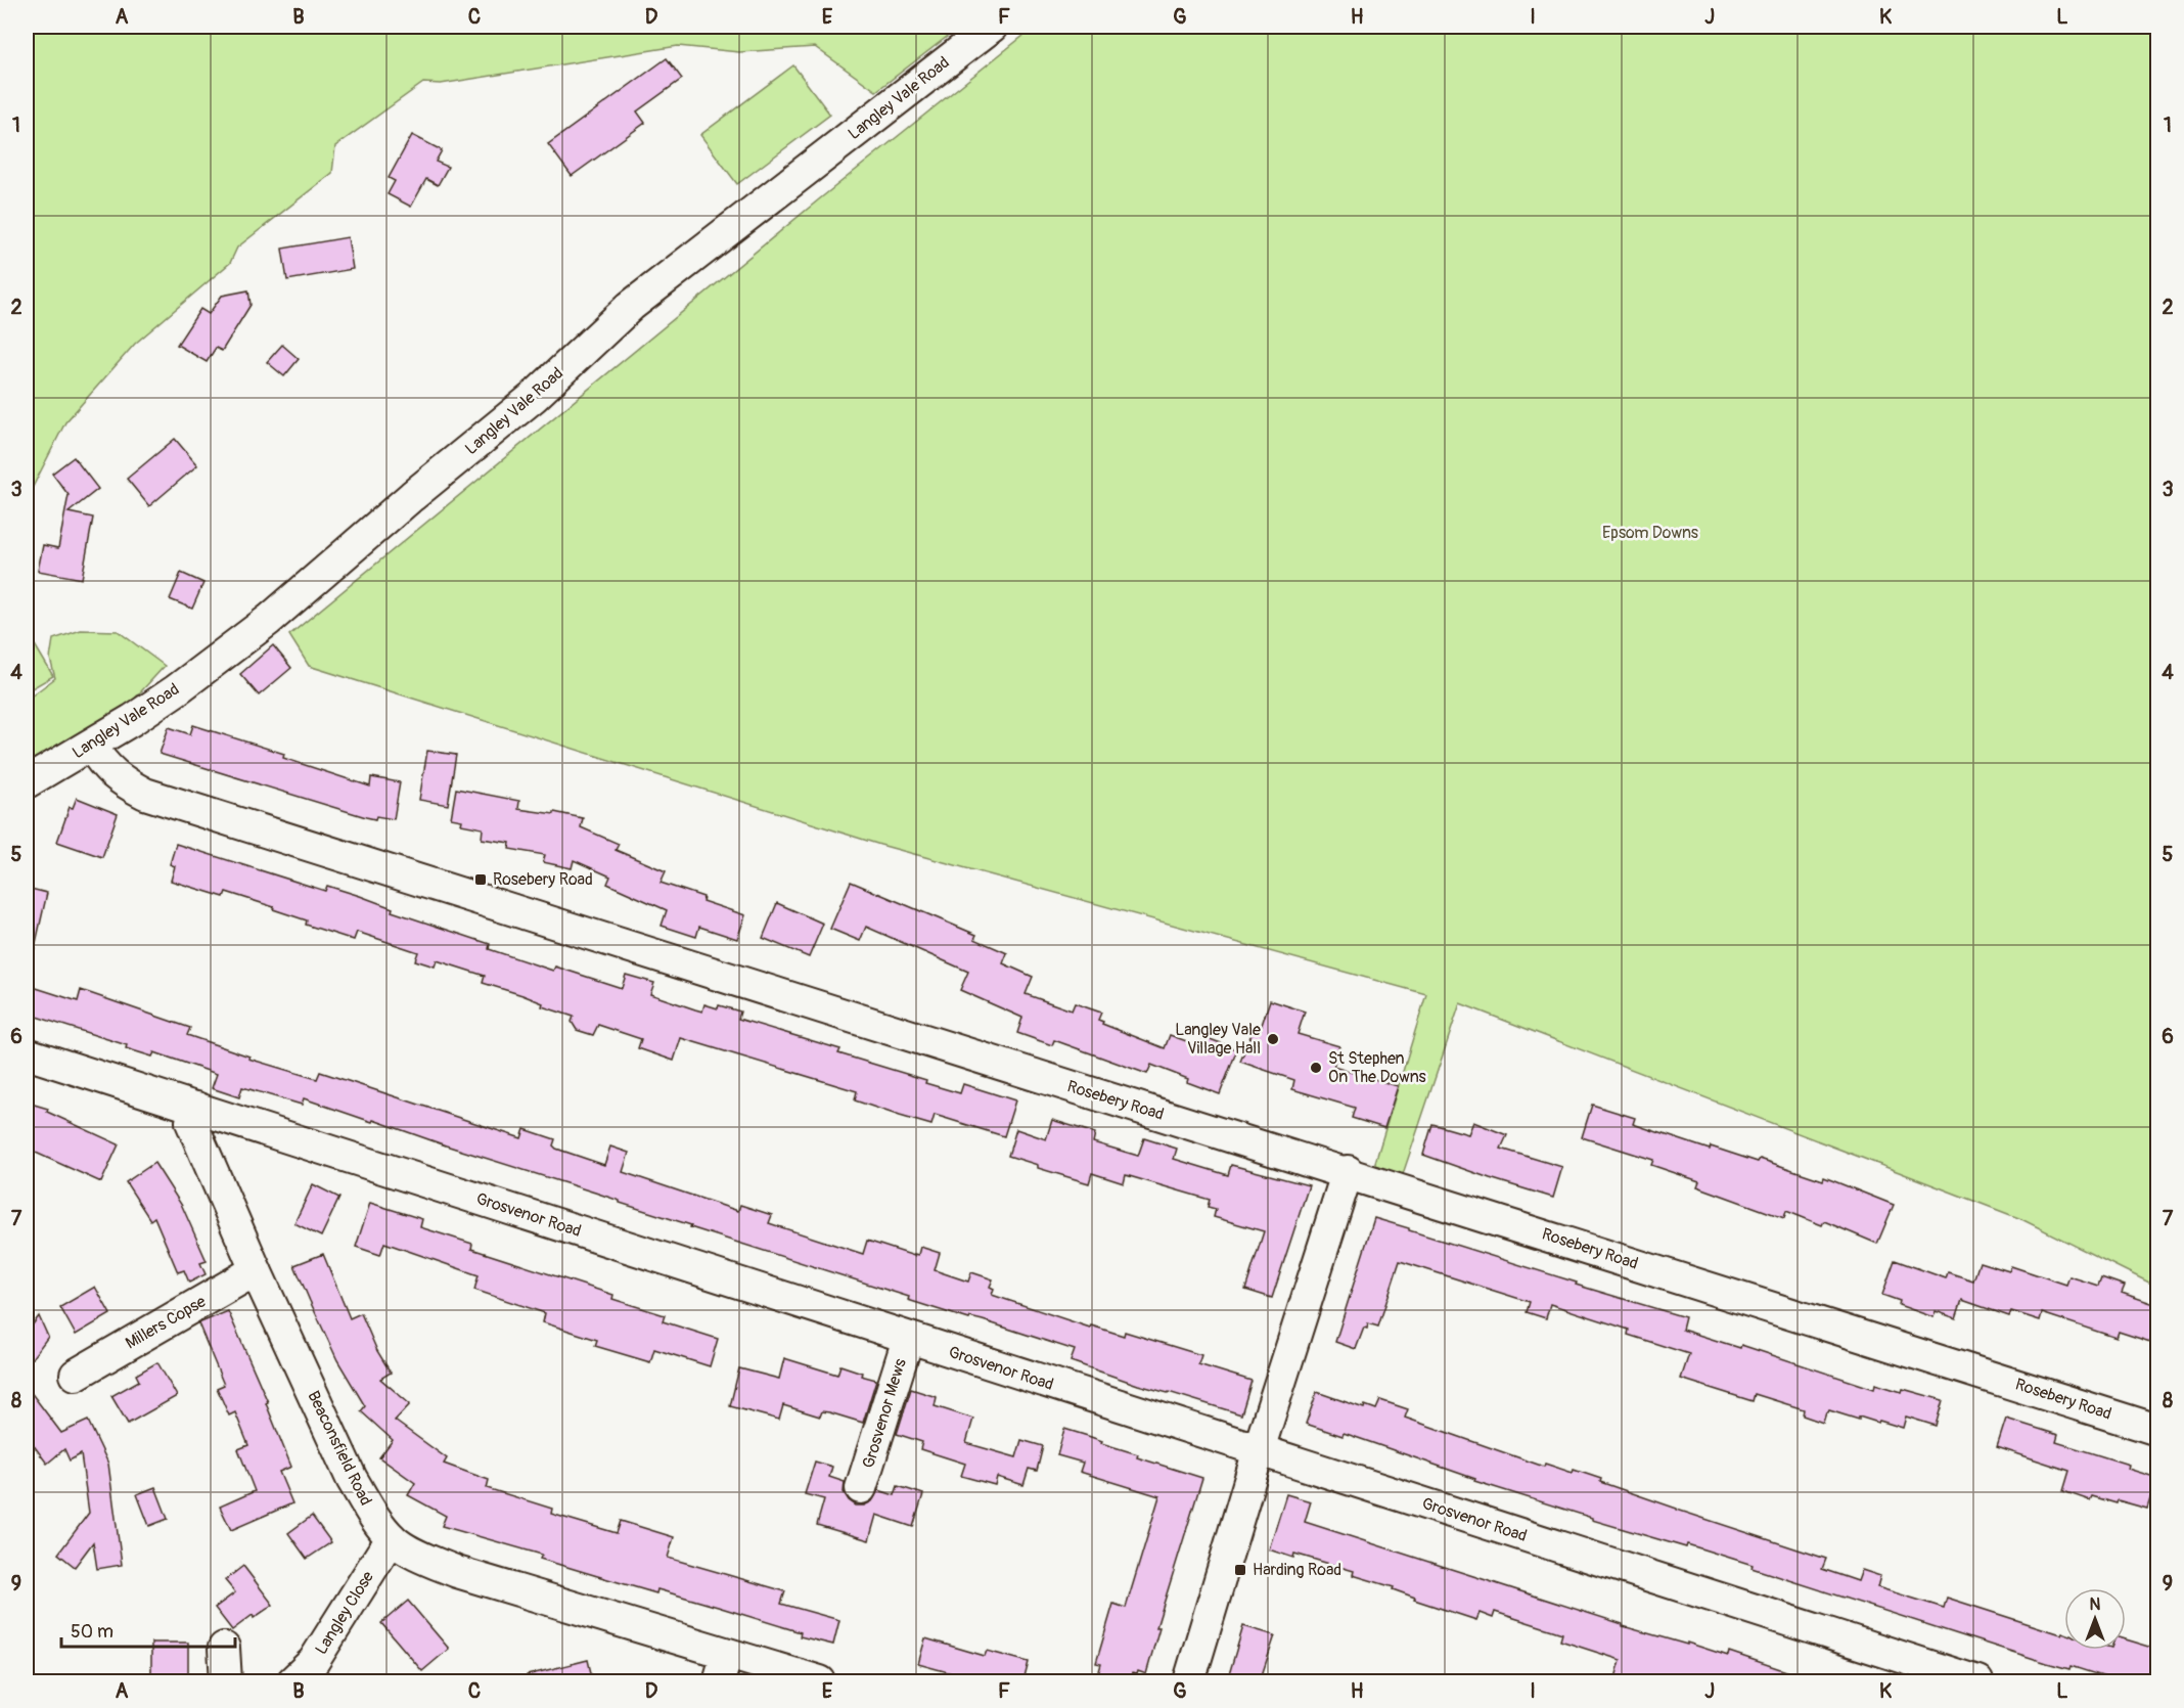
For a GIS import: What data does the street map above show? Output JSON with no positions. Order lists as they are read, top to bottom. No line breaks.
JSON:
{"streets":{"street":["Langley Vale Road","Rosebery Road","Grosvenor Road","Millers Copse","Grosvenor Mews","Beaconsfield Road","Langley Close"]},"crossings":[["Langley Vale Road","Rosebery Road"],["Grosvenor Road","Grosvenor Mews"],["Grosvenor Road","Beaconsfield Road"],["Millers Copse","Beaconsfield Road"],["Beaconsfield Road","Langley Close"]],"parks":["Epsom Downs"],"places":{"transit":["Rosebery Road","Harding Road"],"other":["Langley Vale Village Hall","St Stephen On The Downs"]},"scale_bar":"50 m","north":"top","grid":{"columns":["A","B","C","D","E","F","G","H","I","J","K","L"],"rows":["1","2","3","4","5","6","7","8","9"]}}
